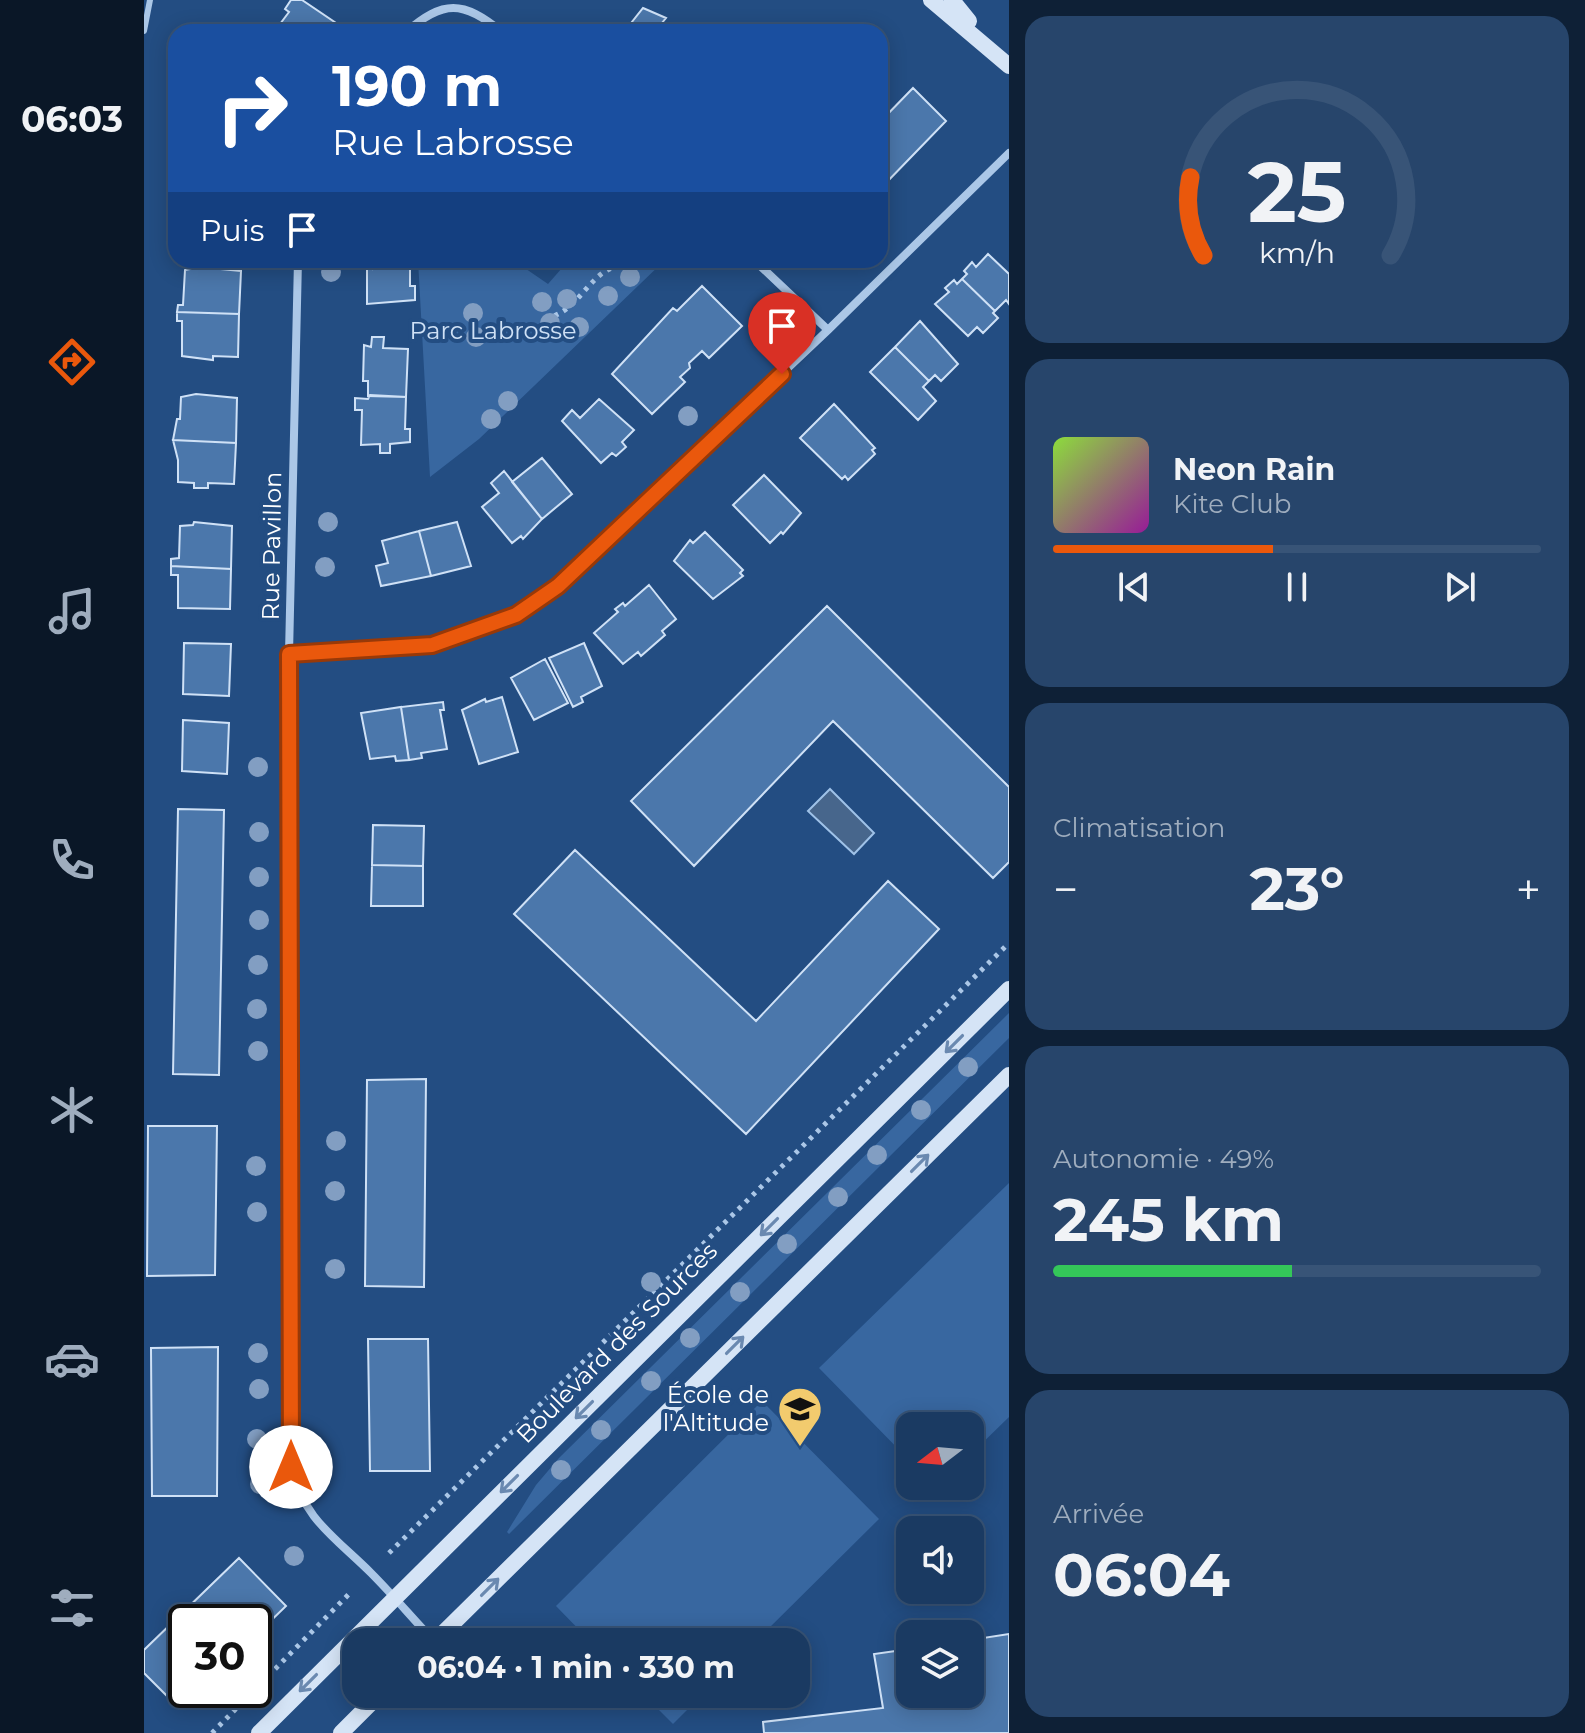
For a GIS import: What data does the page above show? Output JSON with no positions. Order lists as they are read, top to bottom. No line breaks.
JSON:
{"streets":{"street":["Rue Pavillon","Boulevard des Sources"]},"crossings":[["Rue Pavillon","Boulevard des Sources"]],"parks":["Parc Labrosse"],"places":{"school or university":["École de l'Altitude"]},"north":"left","page":{"tabs":"06:03","turn":["190 m","Rue Labrosse"],"then":"Puis","song":["Neon Rain","Kite Club"],"tile":["Climatisation",["Autonomie · 49%","245 km"],["Arrivée","06:04"]],"heat":["−","23°","+"],"limit":"30","trip":"06:04 · 1 min · 330 m","gauge":["25","km/h"]}}
